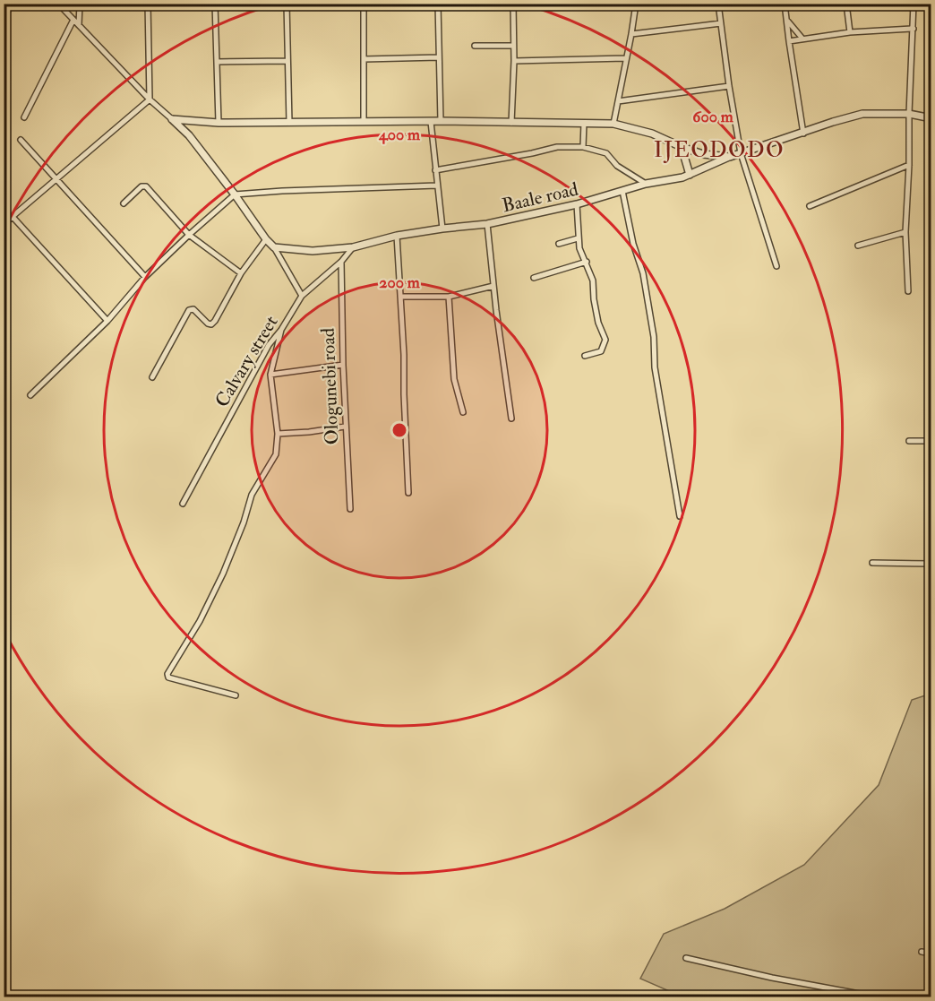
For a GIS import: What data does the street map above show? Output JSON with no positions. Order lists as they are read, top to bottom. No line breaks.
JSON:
{"streets":{"street":["Baale road","Calvary street","Ologunebi road"]},"crossings":[["Baale road","Calvary street"],["Calvary street","Ologunebi road"]],"districts":["IJEODODO"],"rings":["600 m","400 m","200 m"]}
